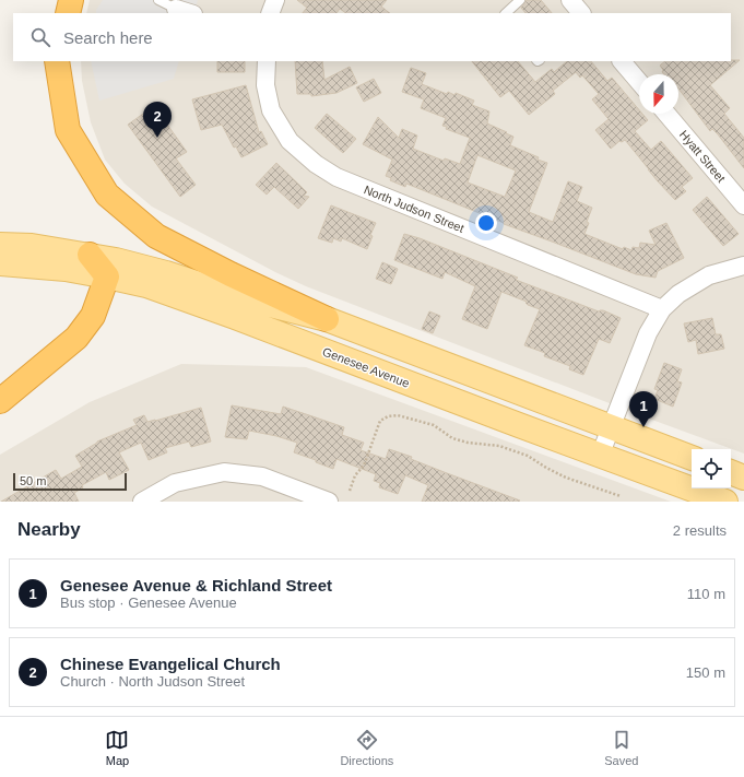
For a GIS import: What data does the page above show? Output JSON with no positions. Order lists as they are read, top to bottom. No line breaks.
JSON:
{"streets":{"main road":["Genesee Avenue"],"street":["Hyatt Street","North Judson Street"]},"scale_bar":"50 m","north":"bottom","page":{"search":"Search here","pins":["2","1"],"scale":"50 m","heading":["Nearby","2 results"],"list":[{"mark":"1","name":"Genesee Avenue & Richland Street","note":"Bus stop · Genesee Avenue","value":"110 m"},{"mark":"2","name":"Chinese Evangelical Church","note":"Church · North Judson Street","value":"150 m"}],"nav":["Map","Directions","Saved"]}}
